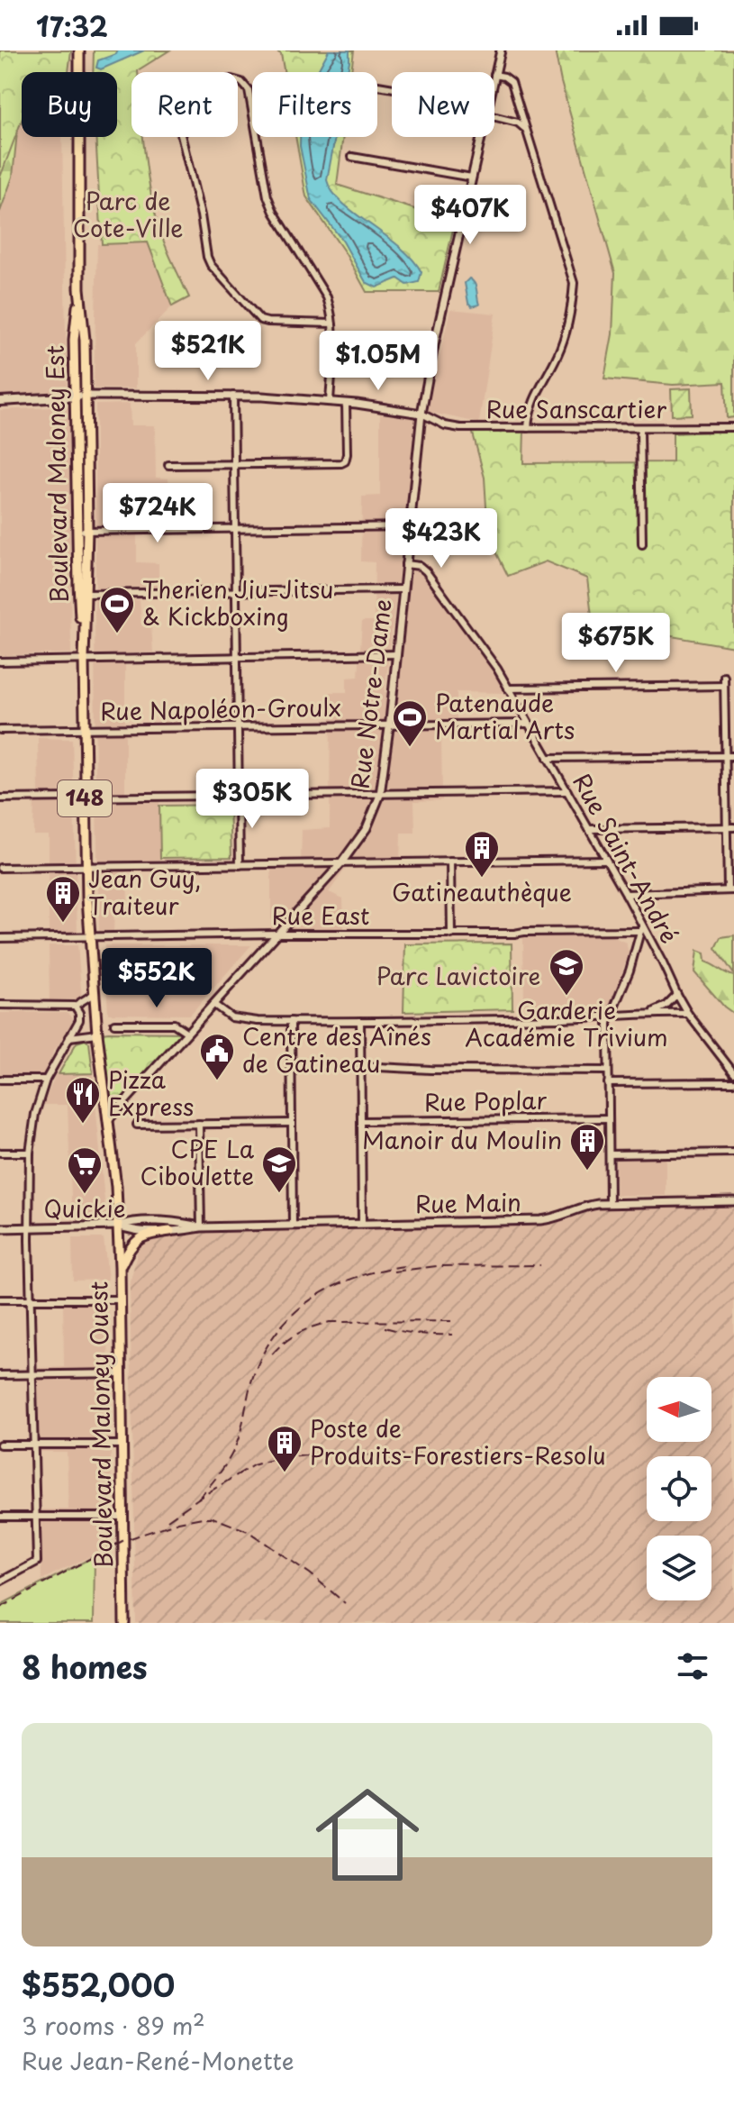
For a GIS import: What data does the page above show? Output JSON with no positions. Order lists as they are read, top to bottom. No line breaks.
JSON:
{"streets":{"main road":["Boulevard Maloney Est","148","Boulevard Maloney Ouest"],"street":["Rue Sanscartier","Rue Notre-Dame","Rue Napoléon-Groulx","Rue Saint-André","Rue East","Rue Poplar","Rue Main"]},"crossings":[["Rue Sanscartier","Rue Notre-Dame"],["Boulevard Maloney Est","Rue Notre-Dame"],["Boulevard Maloney Est","Rue Napoléon-Groulx"],["Boulevard Maloney Est","Rue East"],["Boulevard Maloney Est","Rue Main"],["Boulevard Maloney Est","Boulevard Maloney Ouest"],["Rue Notre-Dame","Rue Napoléon-Groulx"],["Rue Notre-Dame","Rue Saint-André"],["Rue Notre-Dame","Rue East"],["Rue Napoléon-Groulx","Rue Saint-André"],["Rue Saint-André","Rue East"],["Rue Main","Boulevard Maloney Ouest"]],"parks":["Parc de Cote-Ville","Parc Lavictoire"],"places":{"sports":["Therien Jiu-Jitsu & Kickboxing","Patenaude Martial Arts"],"building":["Gatineauthèque","Jean Guy, Traiteur","Manoir du Moulin","Poste de Produits-Forestiers-Resolu"],"school or university":["Garderie Académie Trivium","CPE La Ciboulette"],"public building":["Centre des Aînés de Gatineau"],"restaurant":["Pizza Express"],"supermarket":["Quickie"]},"north":"left","page":{"status":"17:32","chip":["Buy","Rent","Filters","New"],"price":["$407K","$521K","$1.05M","$724K","$423K","$675K","$305K","$552K"],"heading":"8 homes","list":[{"name":"$552,000","note":"3 rooms · 89 m² · Rue Jean-René-Monette"}]}}
